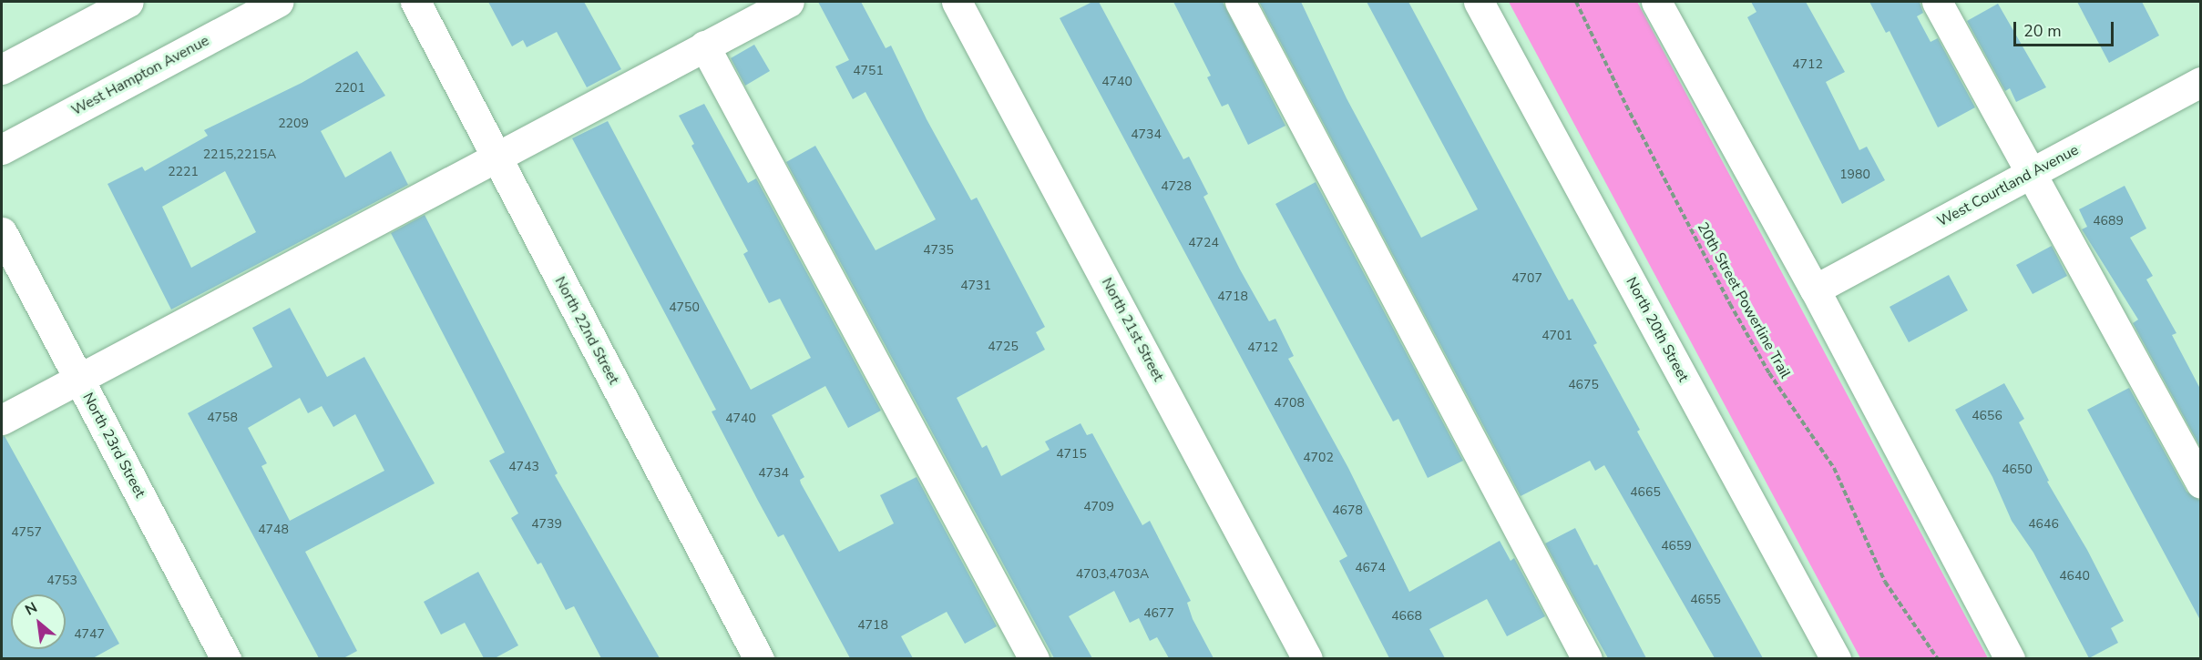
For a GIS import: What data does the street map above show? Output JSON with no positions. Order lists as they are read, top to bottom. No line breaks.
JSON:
{"streets":{"street":["West Hampton Avenue","West Courtland Avenue","North 21st Street","North 20th Street","North 22nd Street","North 23rd Street"],"path":["20th Street Powerline Trail"]},"house_numbers":["4712","4751","4740","2201","2209","4734","2215,2215A","2221","1980","4728","4689","4724","4735","4707","4731","4718","4750","4701","4725","4712","4675","4708","4656","4758","4740","4715","4702","4743","4650","4734","4665","4709","4678","4739","4646","4748","4757","4659","4674","4703,4703A","4640","4753","4655","4677","4668","4718","4747"],"scale_bar":"20 m","north":"top left"}
